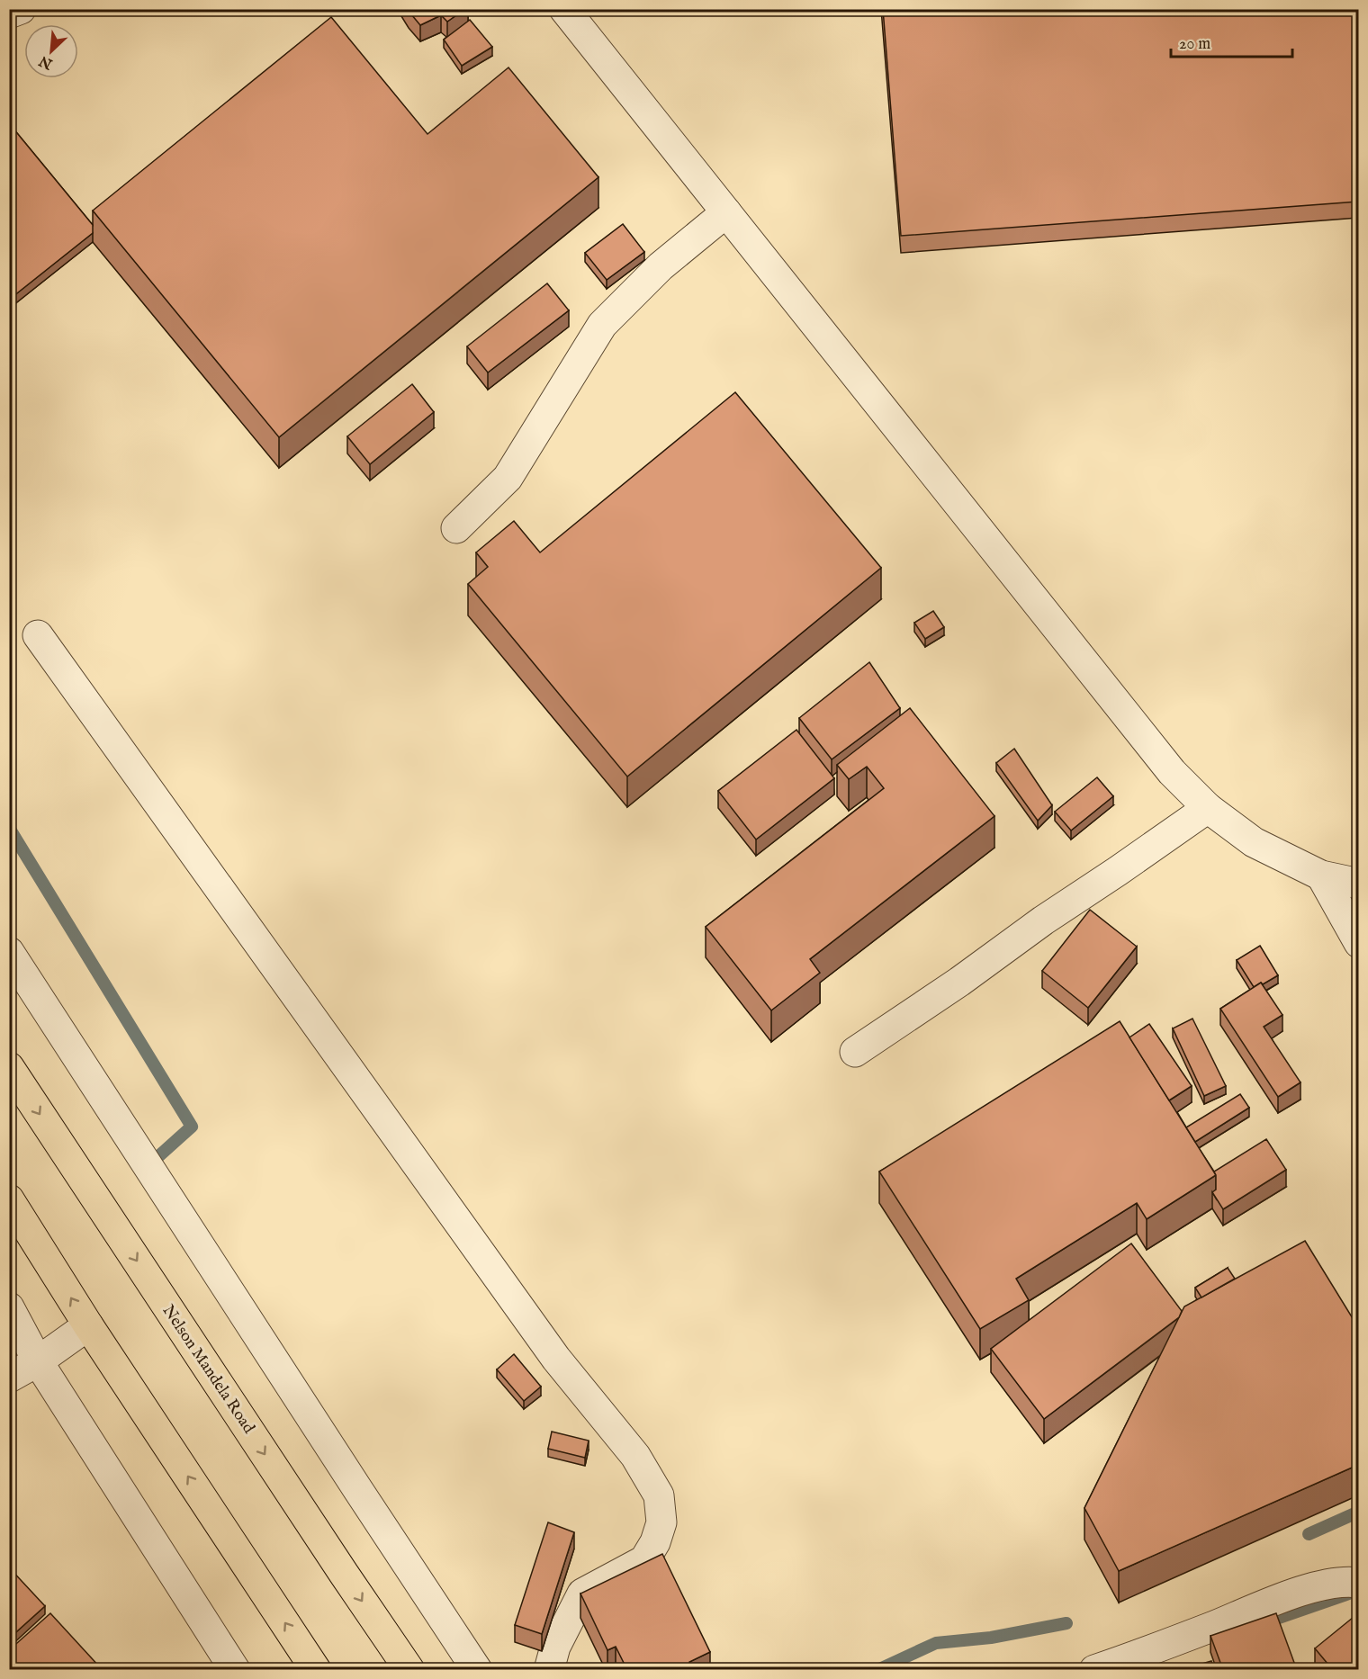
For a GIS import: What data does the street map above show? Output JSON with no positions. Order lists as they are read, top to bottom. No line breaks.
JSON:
{"streets":{"main road":["Nelson Mandela Road"]},"scale_bar":"20 m","north":"bottom left"}
